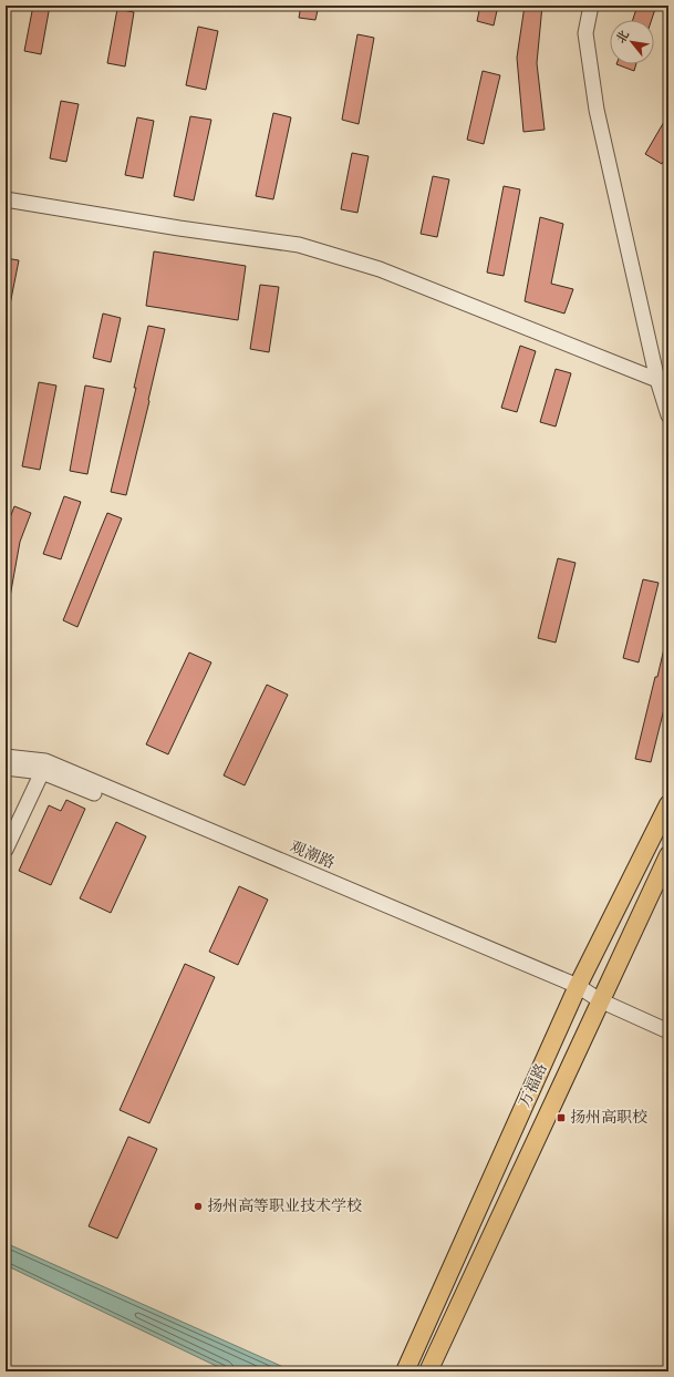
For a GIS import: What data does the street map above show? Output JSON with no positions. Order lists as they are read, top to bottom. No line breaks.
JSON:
{"streets":{"main road":["万福路"],"street":["观潮路"]},"crossings":[["观潮路","万福路"]],"places":{"transit":["扬州高职校"],"other":["扬州高等职业技术学校"]},"north":"top left"}
